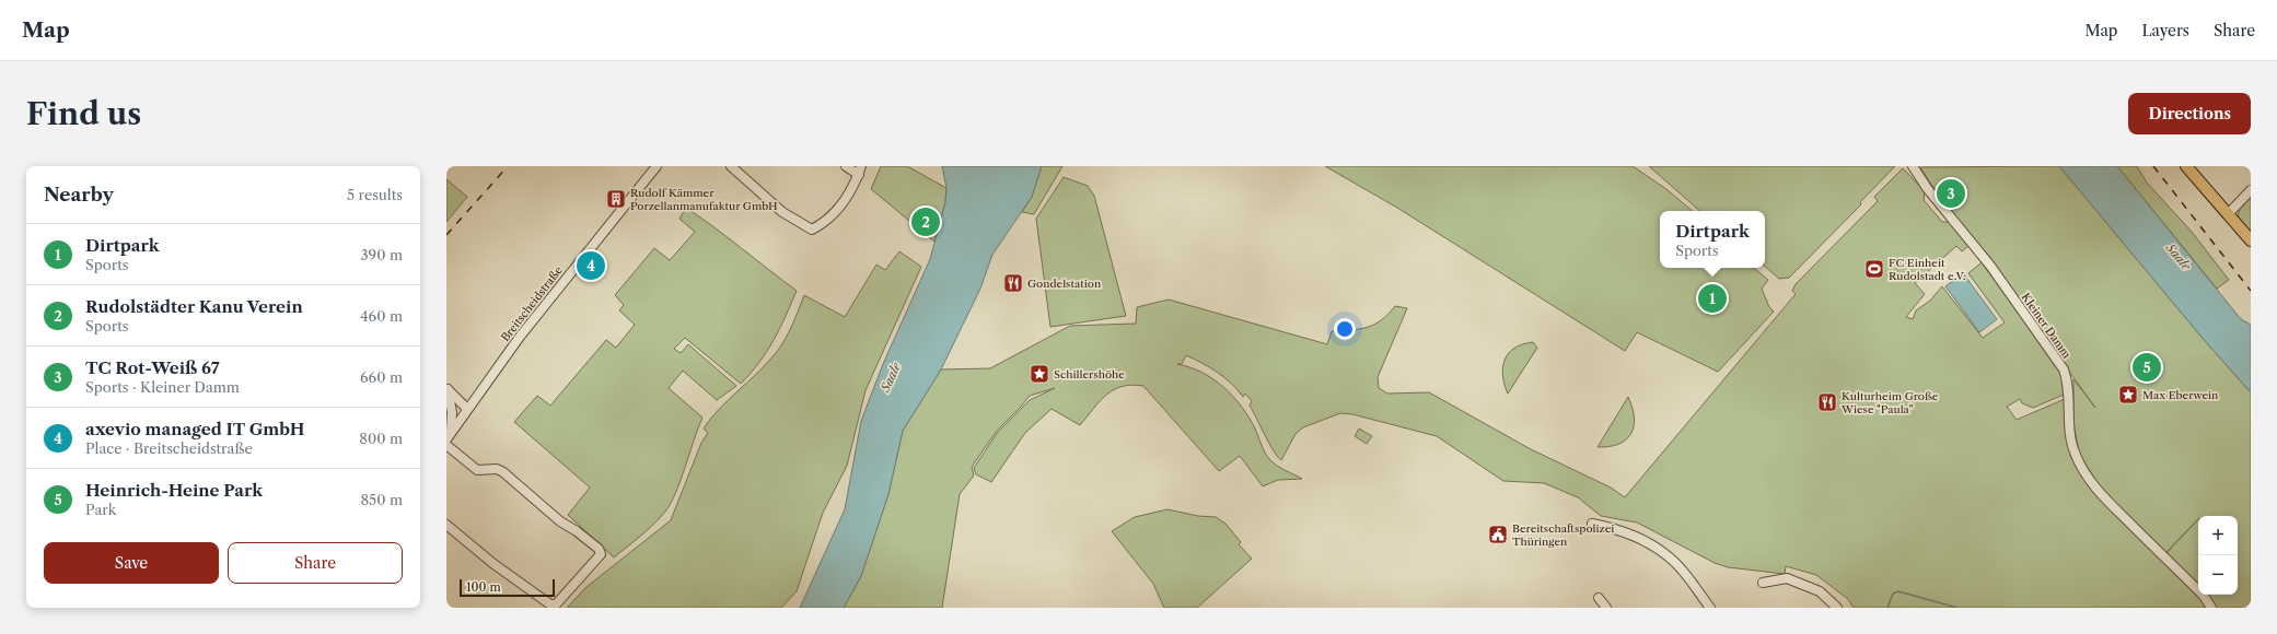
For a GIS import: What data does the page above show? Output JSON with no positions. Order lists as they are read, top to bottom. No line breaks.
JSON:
{"streets":{"street":["Breitscheidstraße","Kleiner Damm"]},"water":["Saale"],"places":{"building":["Rudolf Kämmer Porzellanmanufaktur GmbH"],"sports":["FC Einheit Rudolstadt e.V."],"restaurant":["Gondelstation","Kulturheim Große Wiese \"Paula\""],"place":["Schillershöhe","Max Eberwein"],"public building":["Bereitschaftspolizei Thüringen"]},"scale_bar":"100 m","page":{"header":"Map","nav":["Map","Layers","Share"],"buttons":["Directions",["Save","Share"]],"title":"Find us","heading":["Nearby","5 results"],"pins":["3","2","4","1","5"],"popup":["Dirtpark","Sports"],"list":[{"mark":"1","name":"Dirtpark","note":"Sports","value":"390 m"},{"mark":"2","name":"Rudolstädter Kanu Verein","note":"Sports","value":"460 m"},{"mark":"3","name":"TC Rot-Weiß 67","note":"Sports · Kleiner Damm","value":"660 m"},{"mark":"4","name":"axevio managed IT GmbH","note":"Place · Breitscheidstraße","value":"800 m"},{"mark":"5","name":"Heinrich-Heine Park","note":"Park","value":"850 m"}],"map_buttons":["+","−"],"scale":"100 m"}}
